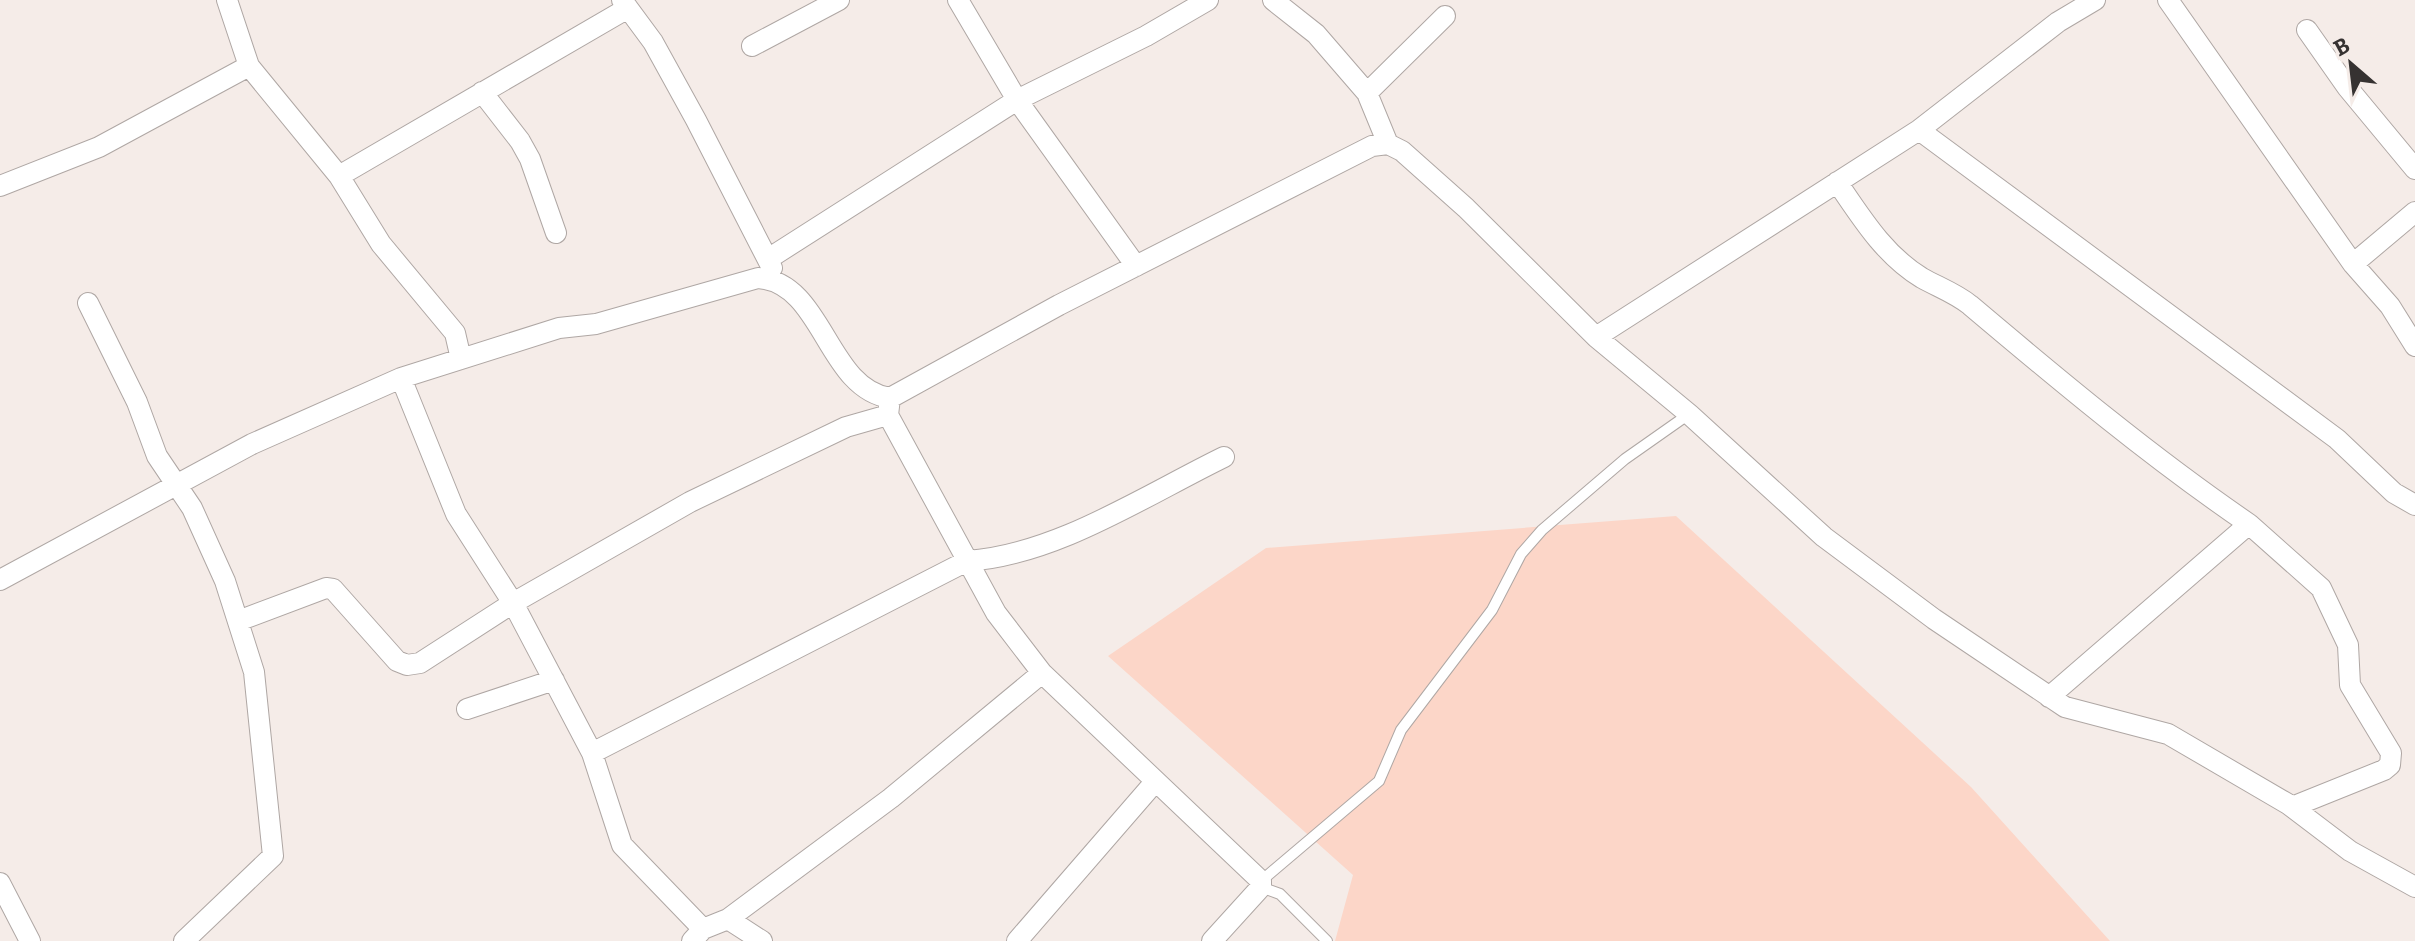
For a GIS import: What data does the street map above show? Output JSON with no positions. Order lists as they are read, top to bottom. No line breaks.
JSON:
{"north":"top left"}
